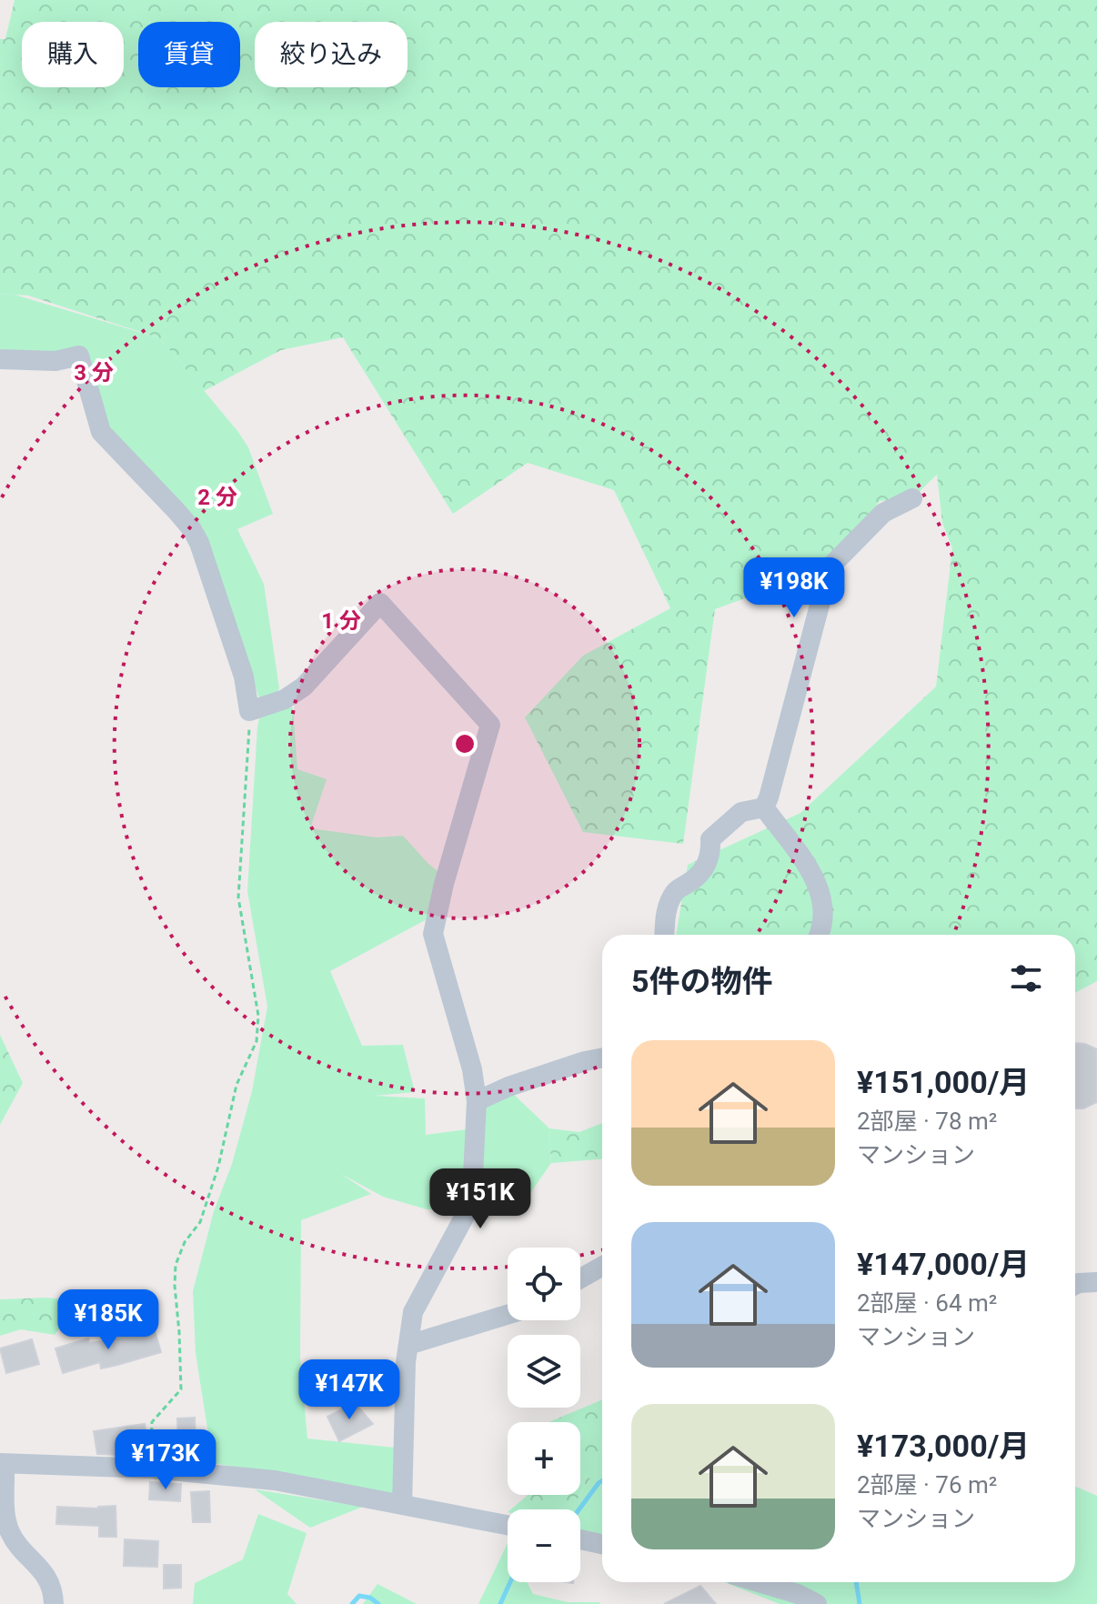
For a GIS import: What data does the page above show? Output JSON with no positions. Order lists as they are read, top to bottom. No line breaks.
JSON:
{"page":{"chip":["購入","賃貸","絞り込み"],"price":["¥198K","¥151K","¥185K","¥147K","¥173K"],"heading":"5件の物件","list":[{"name":"¥151,000/月","note":"2部屋 · 78 m² · マンション"},{"name":"¥147,000/月","note":"2部屋 · 64 m² · マンション"},{"name":"¥173,000/月","note":"2部屋 · 76 m² · マンション"}],"map_buttons":["+","−"]},"rings":["3 分","2 分","1 分"]}
